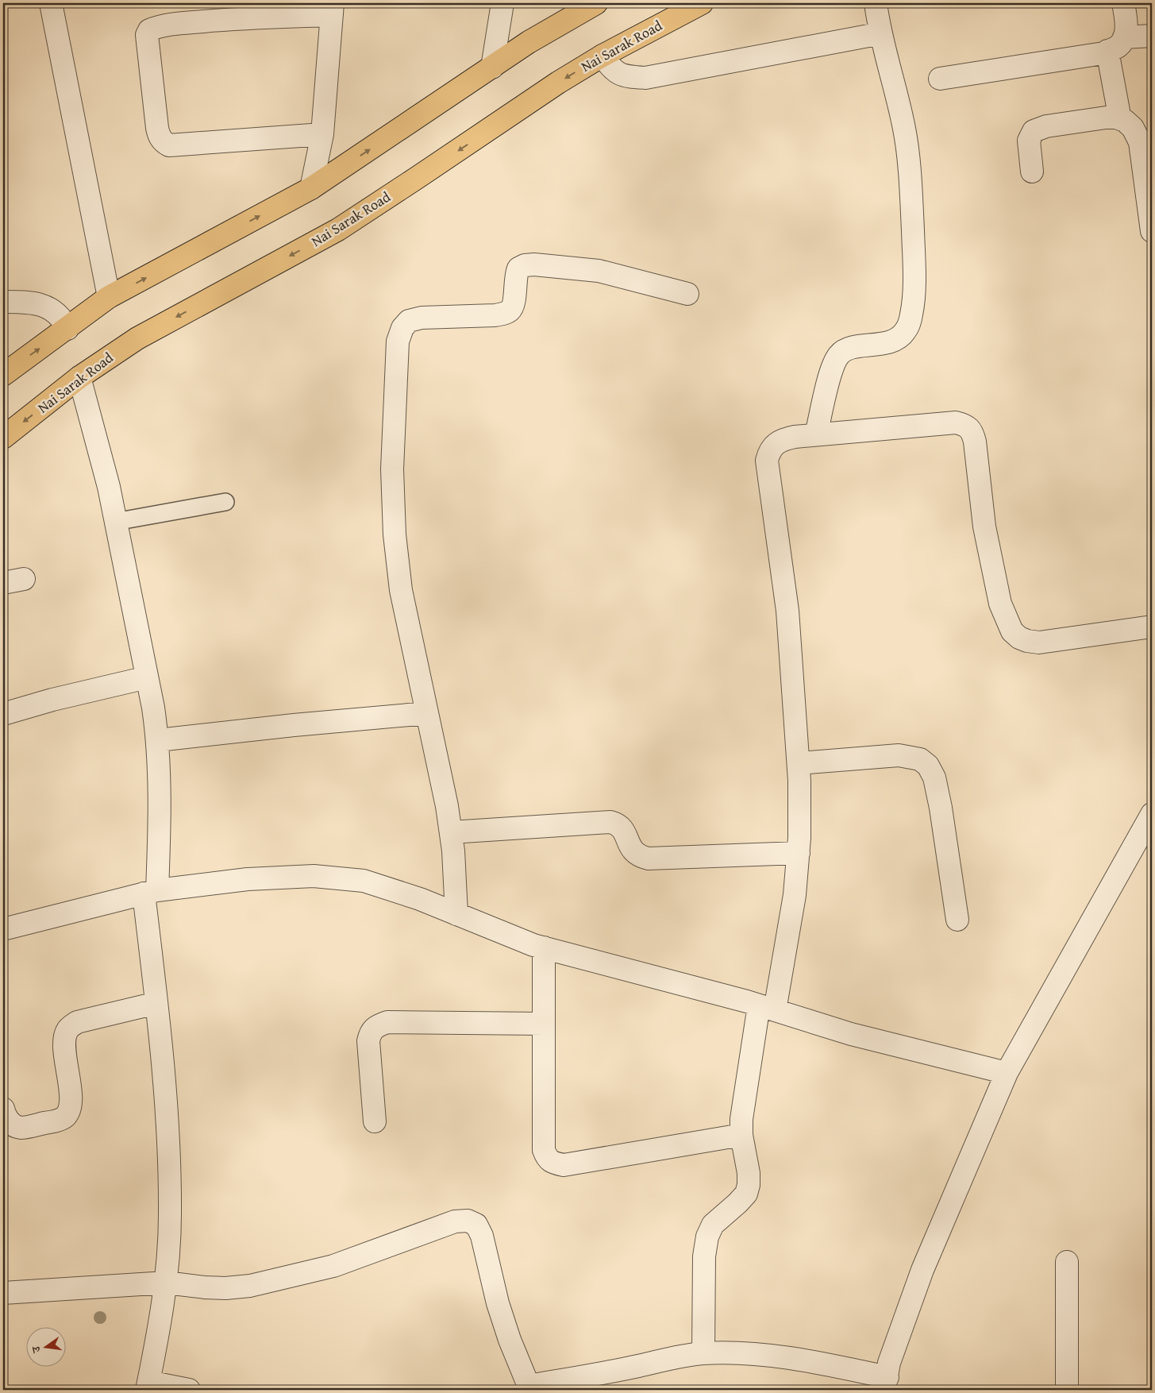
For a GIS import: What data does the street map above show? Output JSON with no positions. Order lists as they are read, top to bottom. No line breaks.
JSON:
{"streets":{"main road":["Nai Sarak Road"]},"north":"left"}
